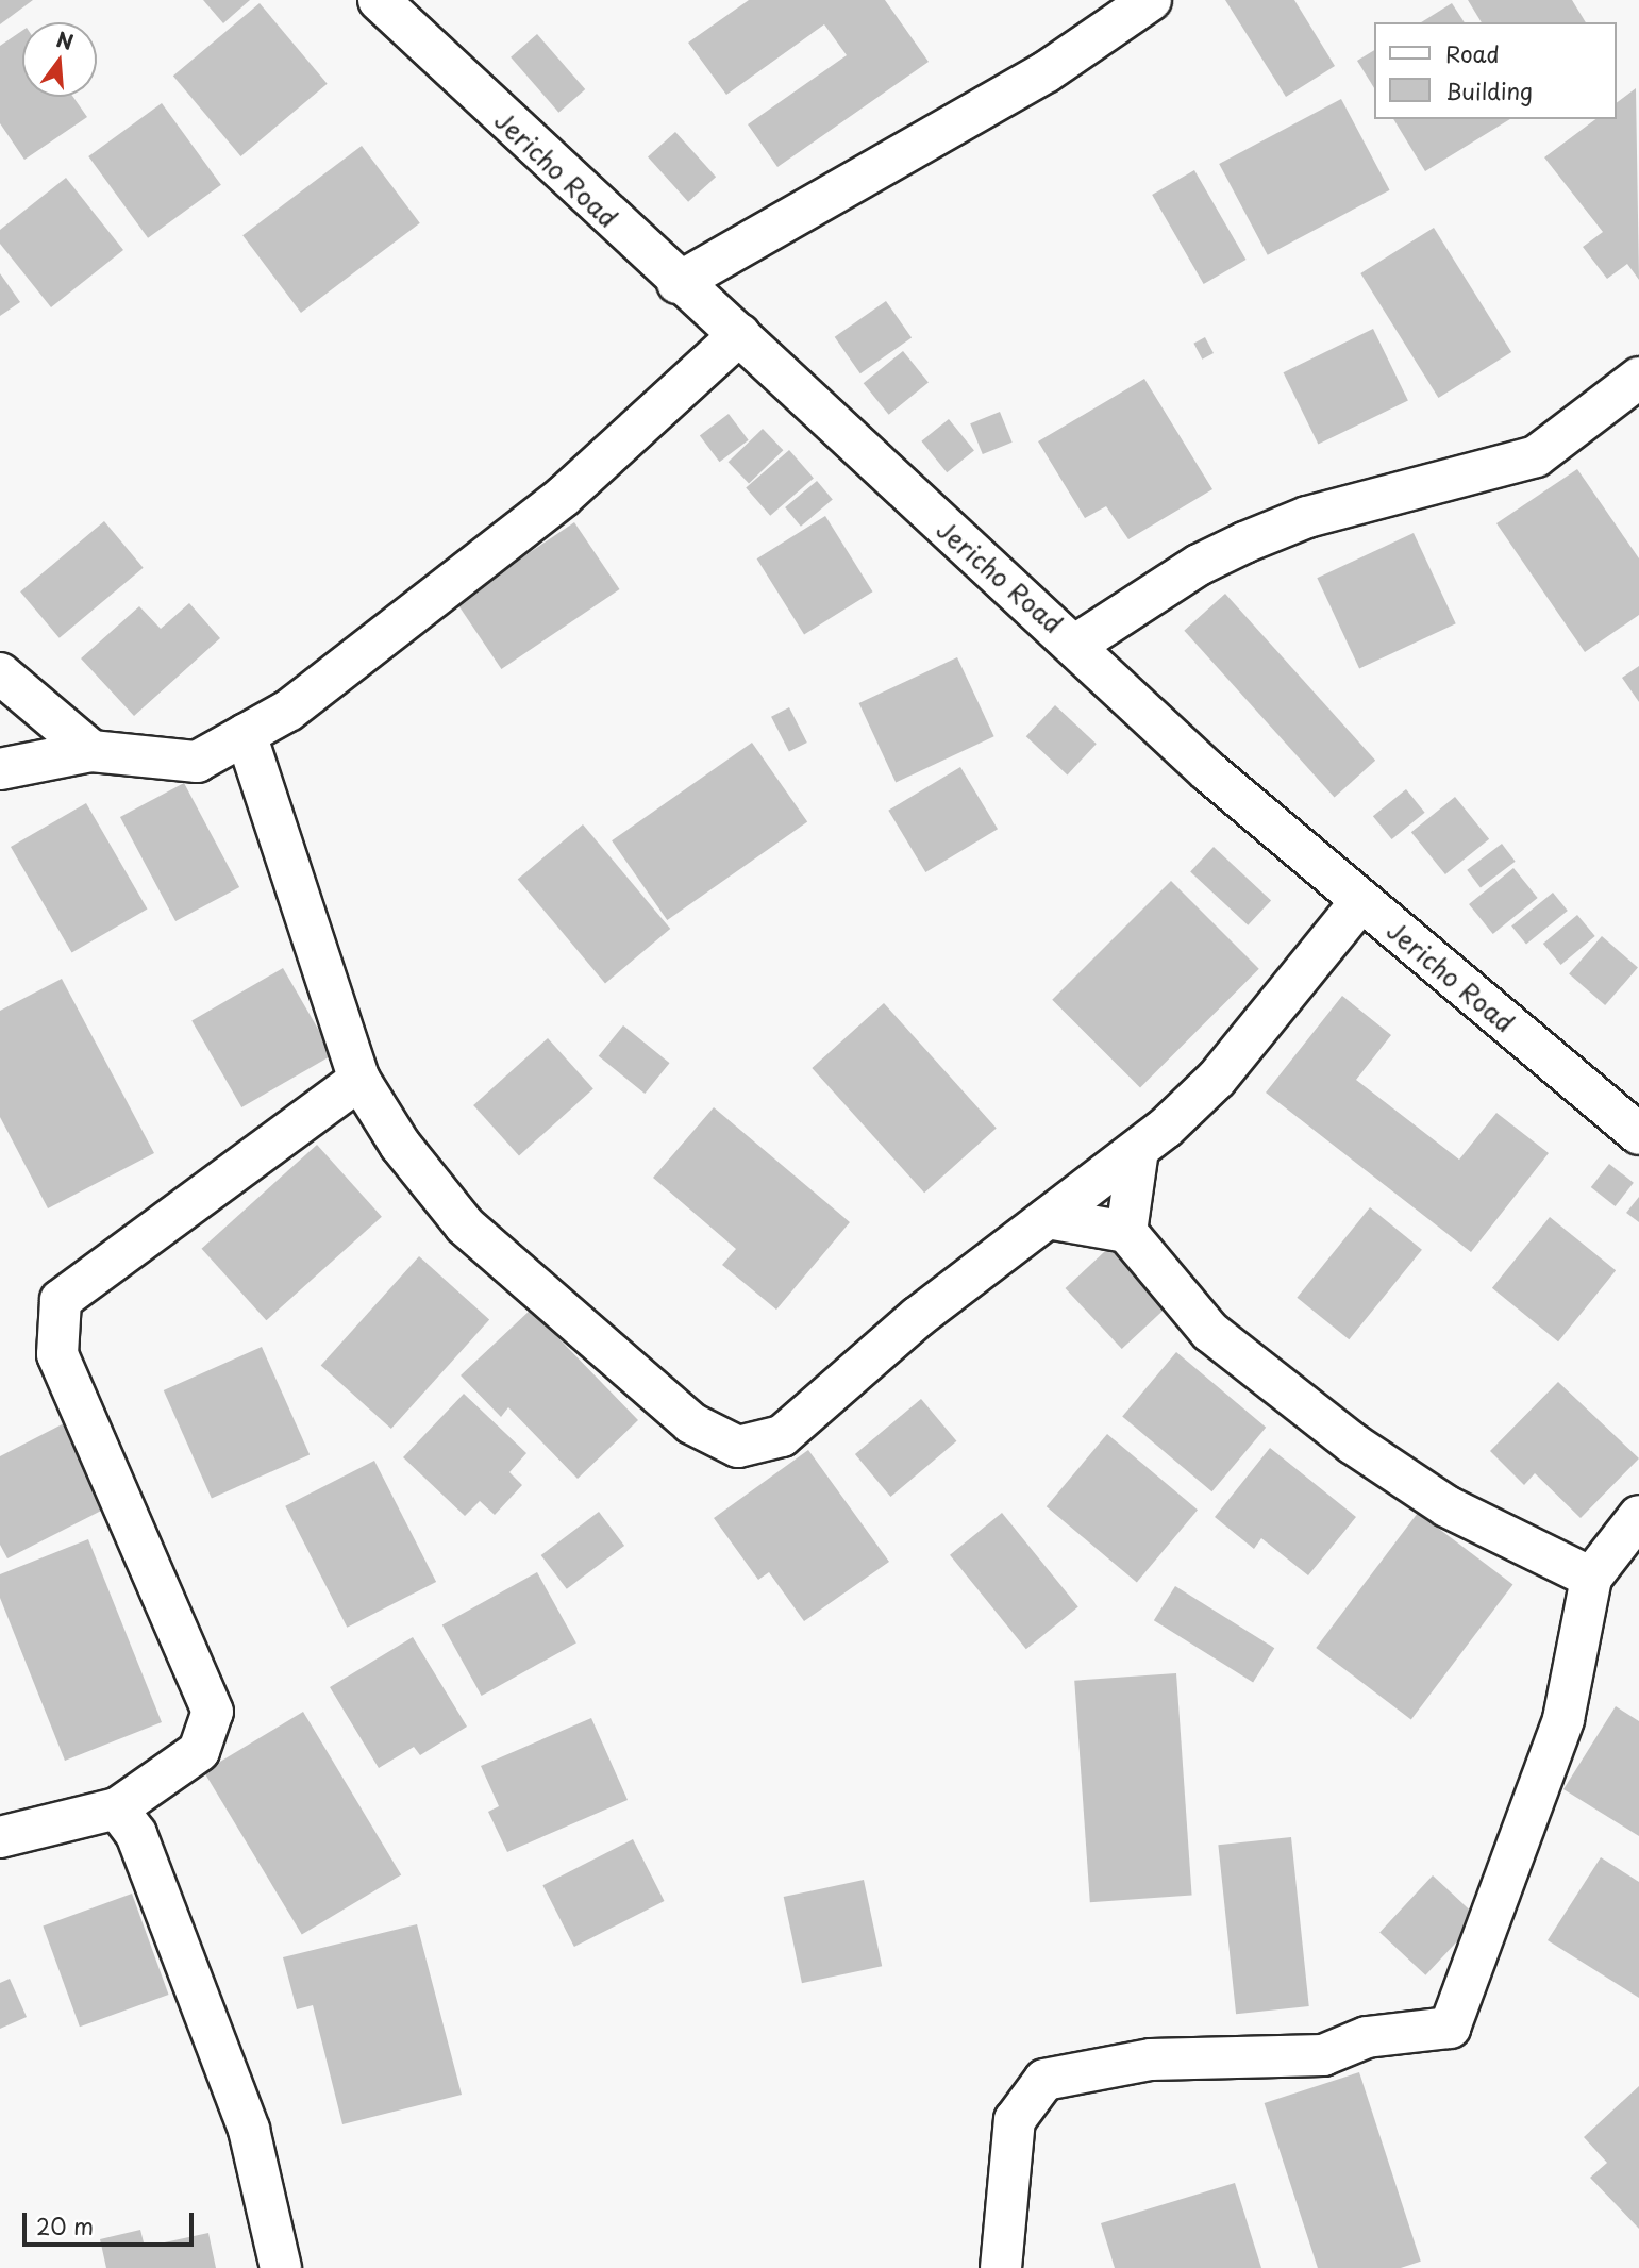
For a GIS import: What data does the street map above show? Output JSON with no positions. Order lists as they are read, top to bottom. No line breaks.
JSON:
{"streets":{"street":["Jericho Road"]},"legend":["Road","Building"],"scale_bar":"20 m","north":"top"}
